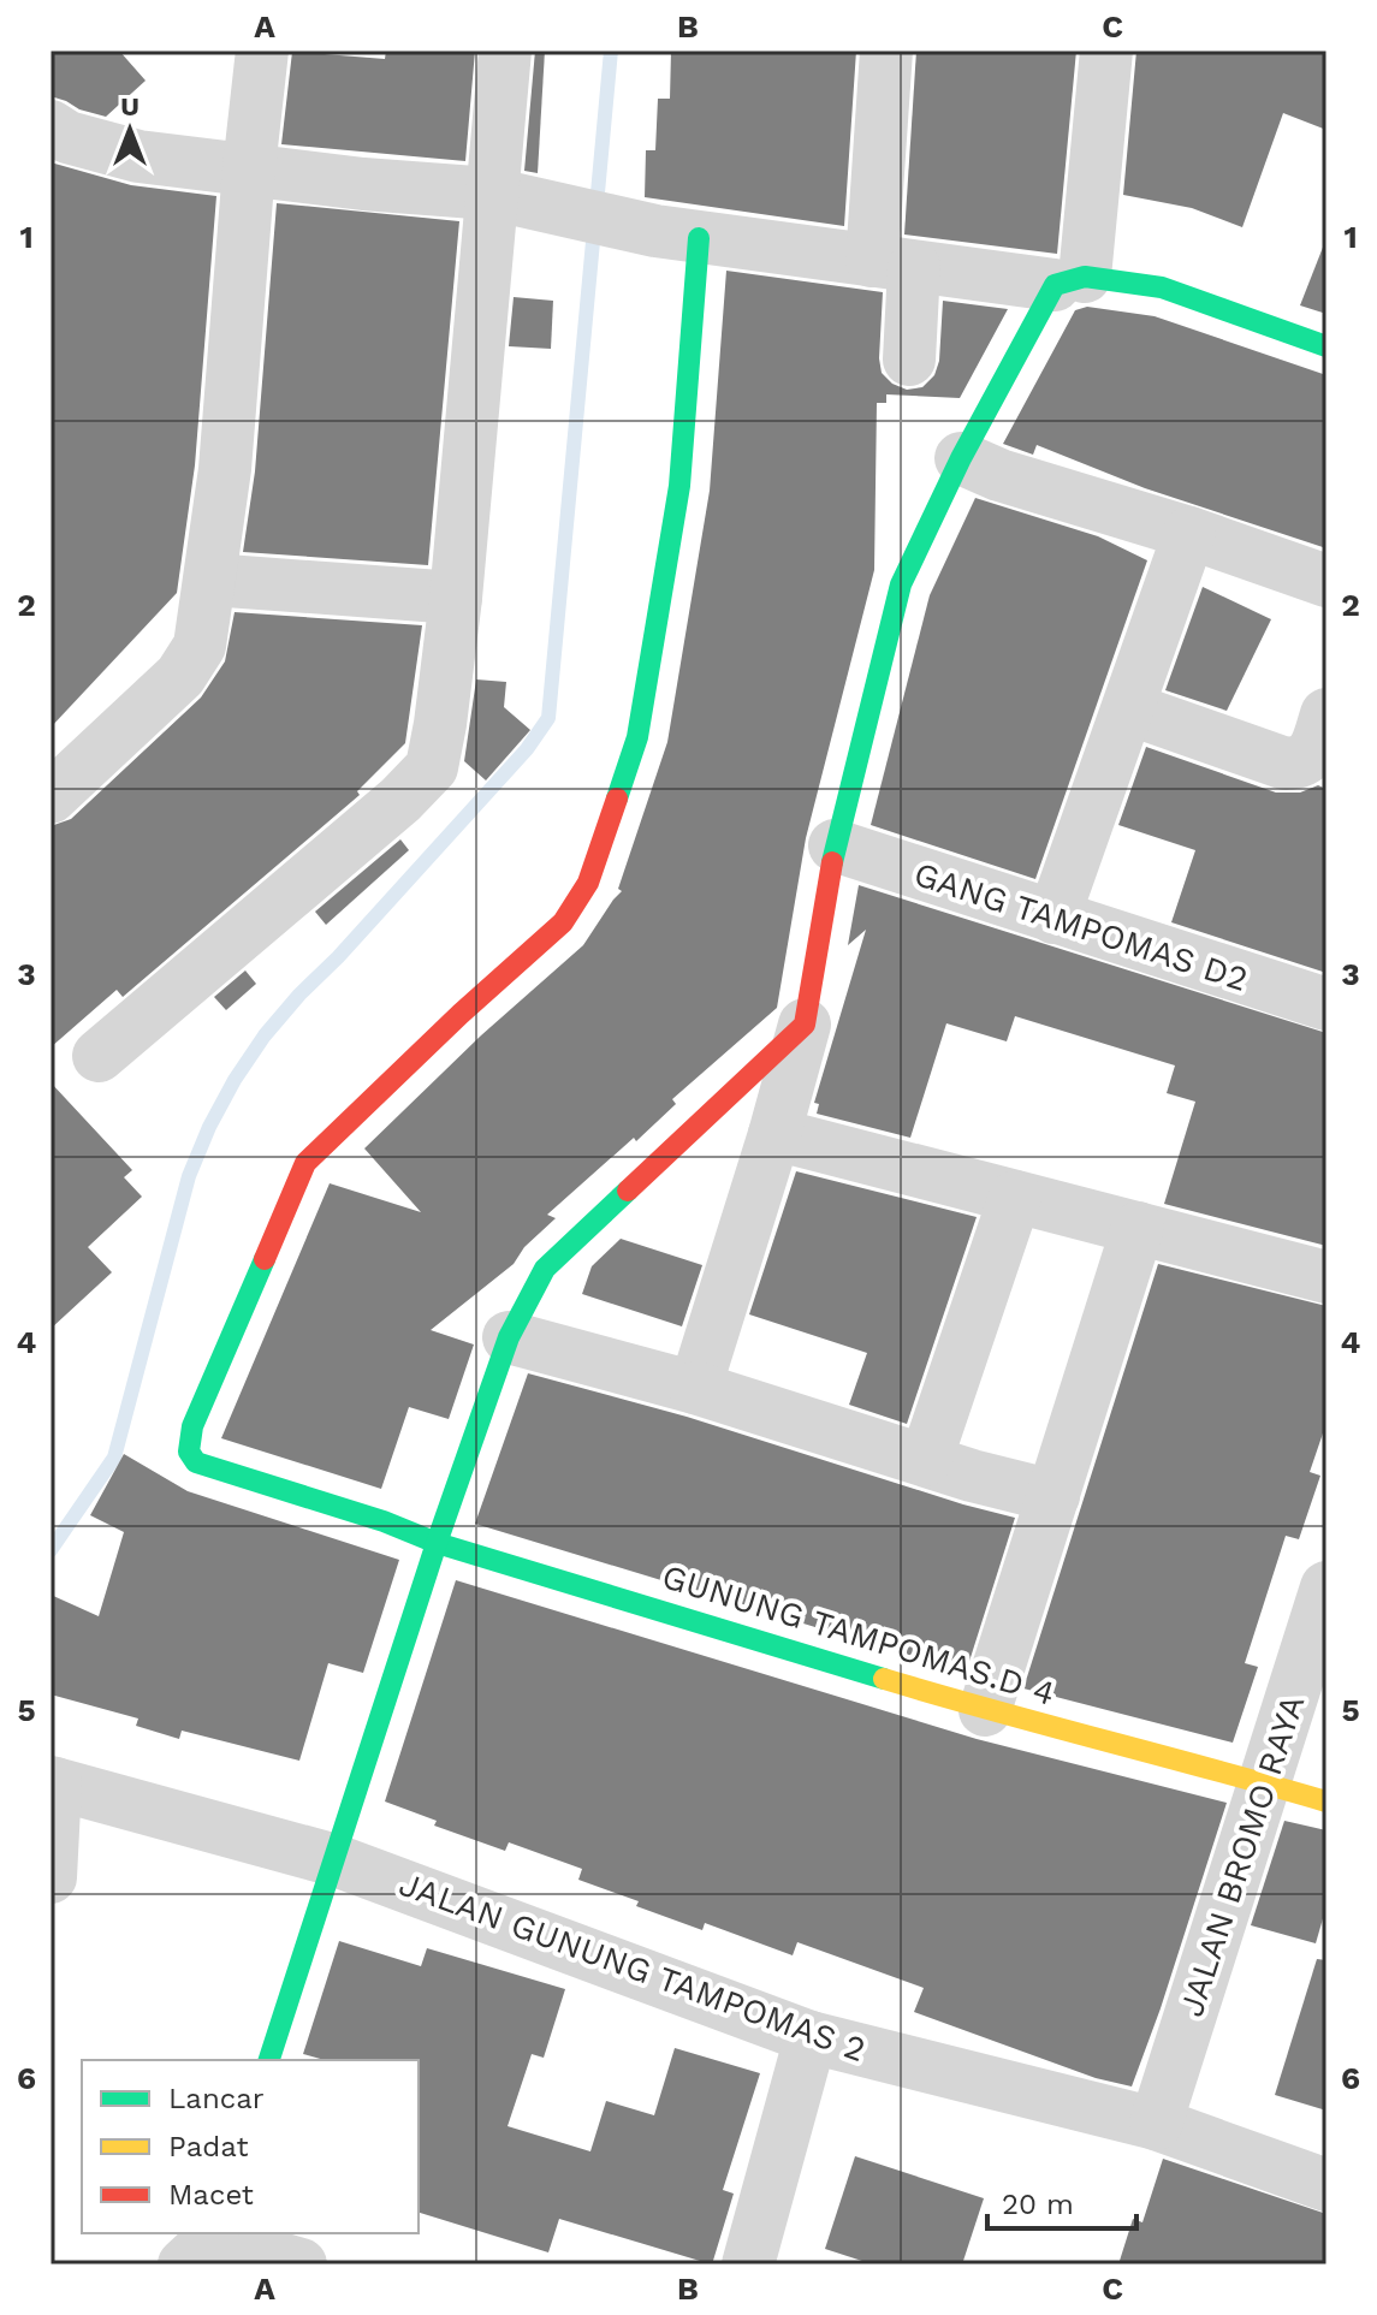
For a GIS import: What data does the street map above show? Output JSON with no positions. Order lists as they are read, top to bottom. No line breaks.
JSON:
{"streets":{"street":["GANG TAMPOMAS D2","GUNUNG TAMPOMAS.D 4","JALAN BROMO RAYA","JALAN GUNUNG TAMPOMAS 2"]},"crossings":[["GUNUNG TAMPOMAS.D 4","JALAN BROMO RAYA"],["JALAN BROMO RAYA","JALAN GUNUNG TAMPOMAS 2"]],"legend":["Lancar","Padat","Macet"],"scale_bar":"20 m","north":"top","grid":{"columns":["A","B","C"],"rows":["1","2","3","4","5","6"]}}
